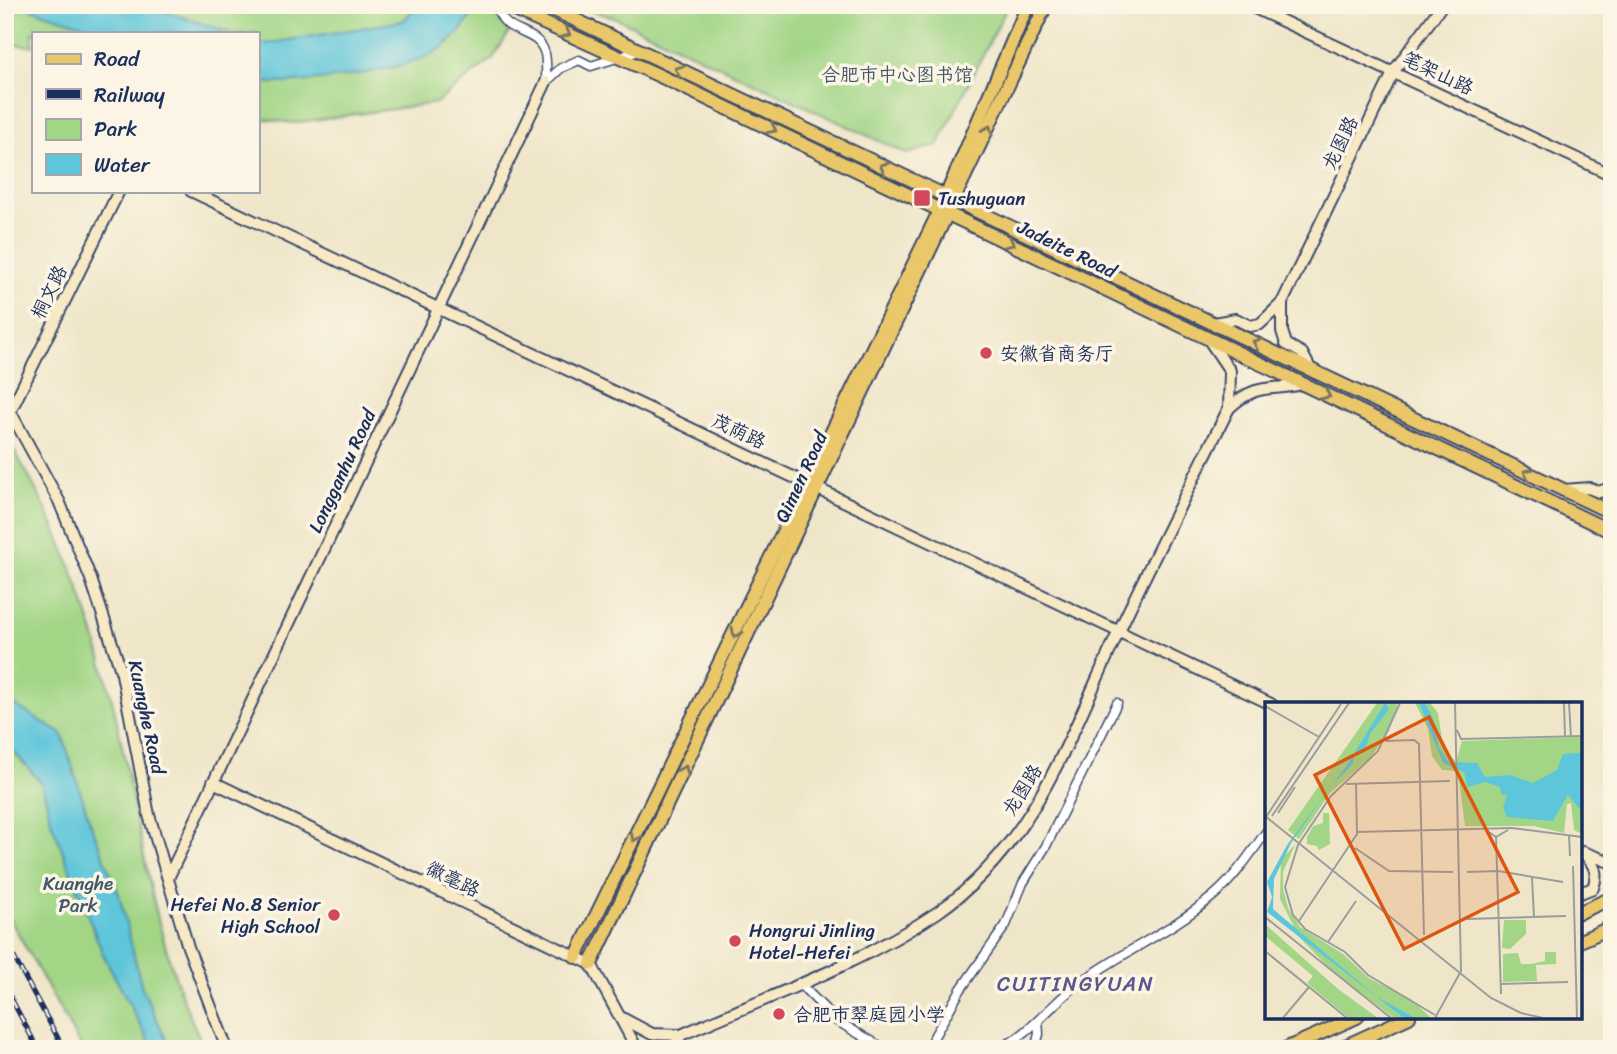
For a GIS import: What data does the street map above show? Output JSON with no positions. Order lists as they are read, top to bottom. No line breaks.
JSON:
{"streets":{"main road":["Jadeite Road","Qimen Road"],"street":["笔架山路","龙图路","桐文路","茂荫路","Longganhu Road","Kuanghe Road","徽毫路"]},"crossings":[["笔架山路","龙图路"],["龙图路","茂荫路"],["Jadeite Road","Qimen Road"],["桐文路","Kuanghe Road"],["茂荫路","Longganhu Road"],["茂荫路","Qimen Road"],["Longganhu Road","Kuanghe Road"],["Longganhu Road","徽毫路"],["Qimen Road","徽毫路"]],"districts":["CUITINGYUAN"],"parks":["合肥市中心图书馆","Kuanghe Park"],"places":{"transit":["Tushuguan"],"other":["安徽省商务厅","Hefei No.8 Senior High School","Hongrui Jinling Hotel-Hefei","合肥市翠庭园小学"]},"legend":["Road","Railway","Park","Water"]}
